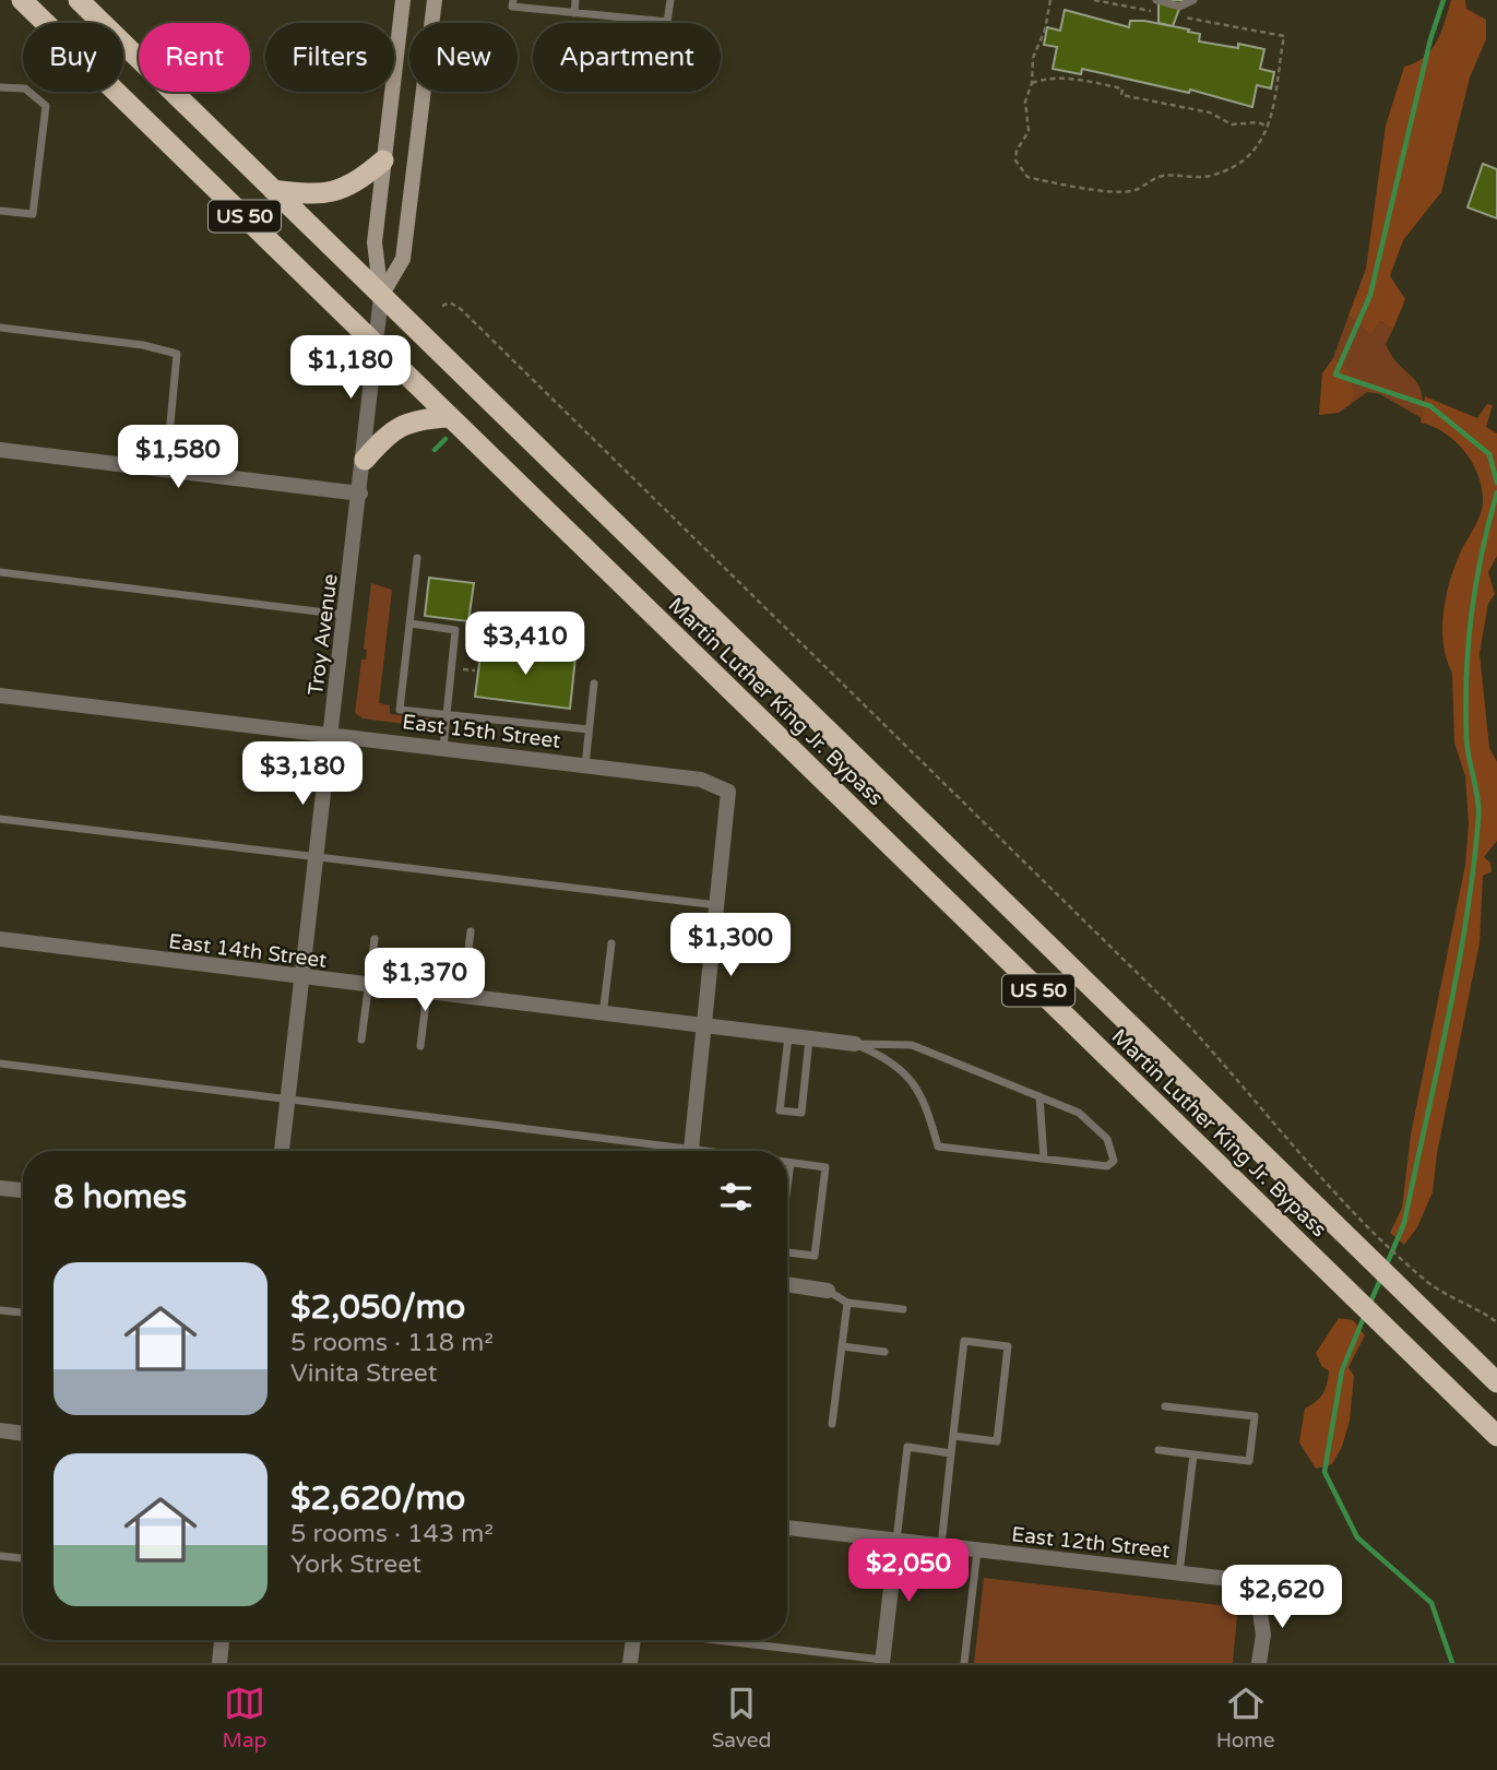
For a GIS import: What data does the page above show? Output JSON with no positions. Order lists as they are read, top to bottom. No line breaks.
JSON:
{"streets":{"highway":["US 50","Martin Luther King Jr. Bypass"],"main road":["Troy Avenue"],"street":["East 15th Street","East 14th Street","East 12th Street"]},"crossings":[["Troy Avenue","Martin Luther King Jr. Bypass"],["Troy Avenue","East 15th Street"],["Troy Avenue","East 14th Street"]],"page":{"chip":["Buy","Rent","Filters","New","Apartment"],"price":["$1,180","$1,580","$3,410","$3,180","$1,300","$1,370","$2,050","$2,620"],"heading":"8 homes","list":[{"name":"$2,050/mo","note":"5 rooms · 118 m² · Vinita Street"},{"name":"$2,620/mo","note":"5 rooms · 143 m² · York Street"}],"tabs":["Map","Saved","Home"]}}
